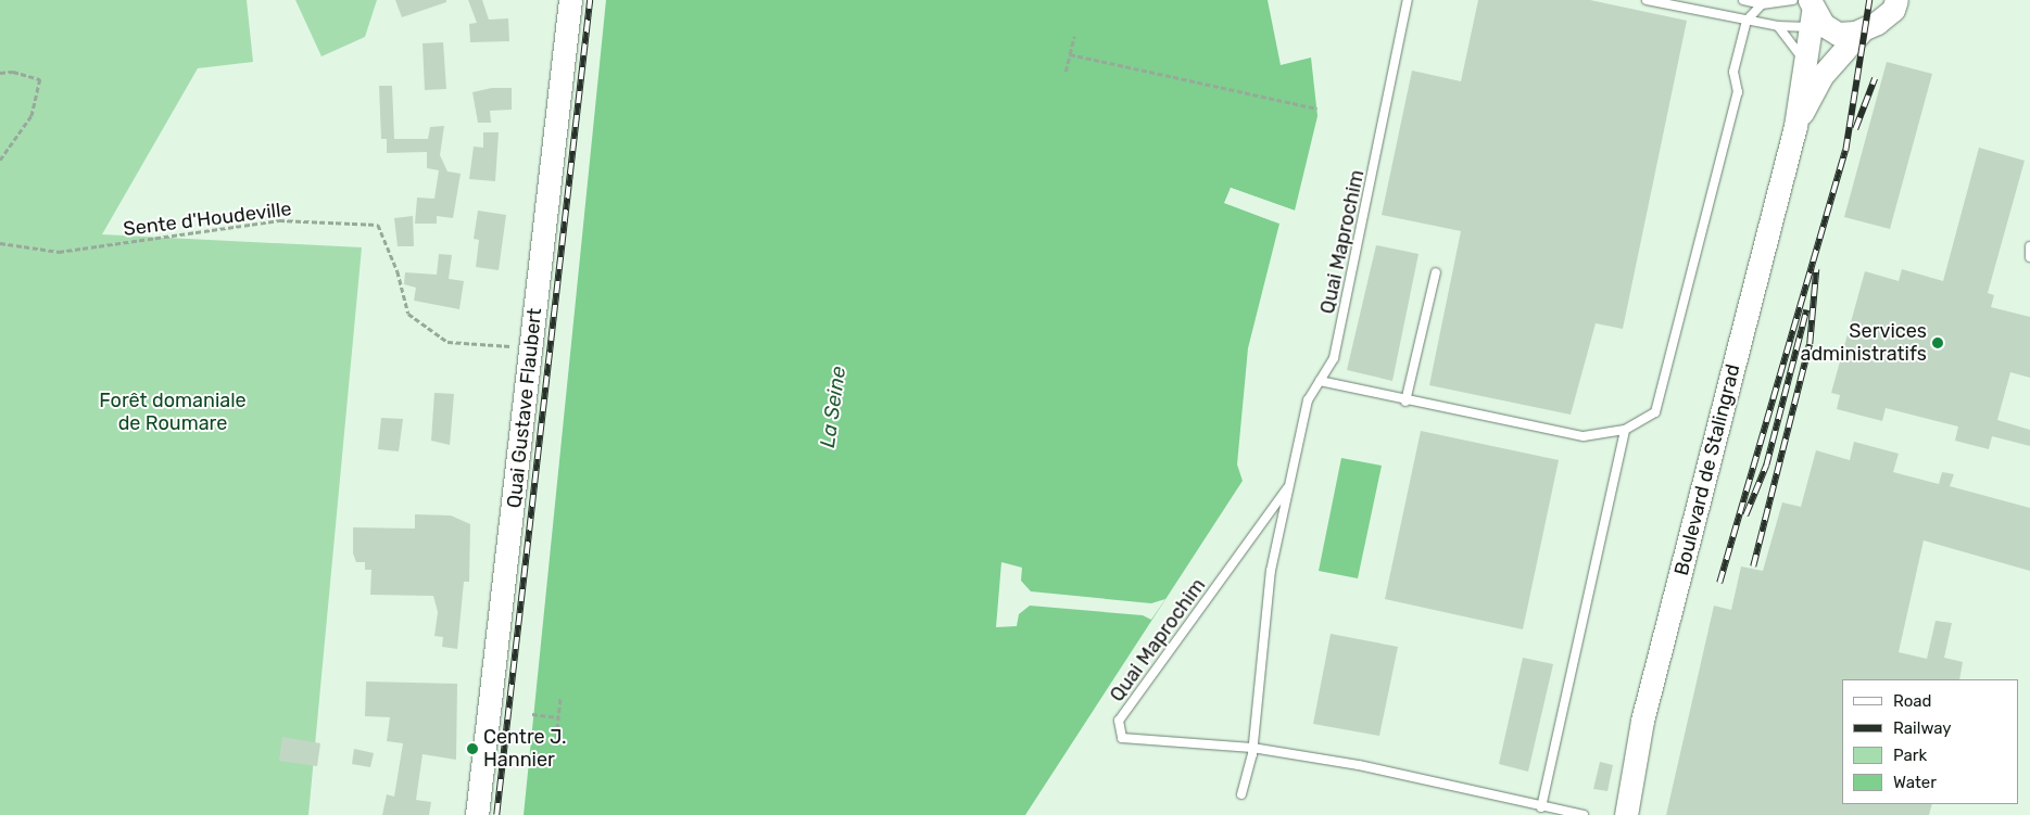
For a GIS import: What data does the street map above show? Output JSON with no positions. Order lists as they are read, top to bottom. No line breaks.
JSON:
{"streets":{"main road":["Quai Gustave Flaubert","Boulevard de Stalingrad"],"lane":["Quai Maprochim"],"path":["Sente d'Houdeville"]},"water":["La Seine"],"parks":["Forêt domaniale de Roumare"],"places":["Services administratifs","Centre J. Hannier"],"legend":["Road","Railway","Park","Water"]}
